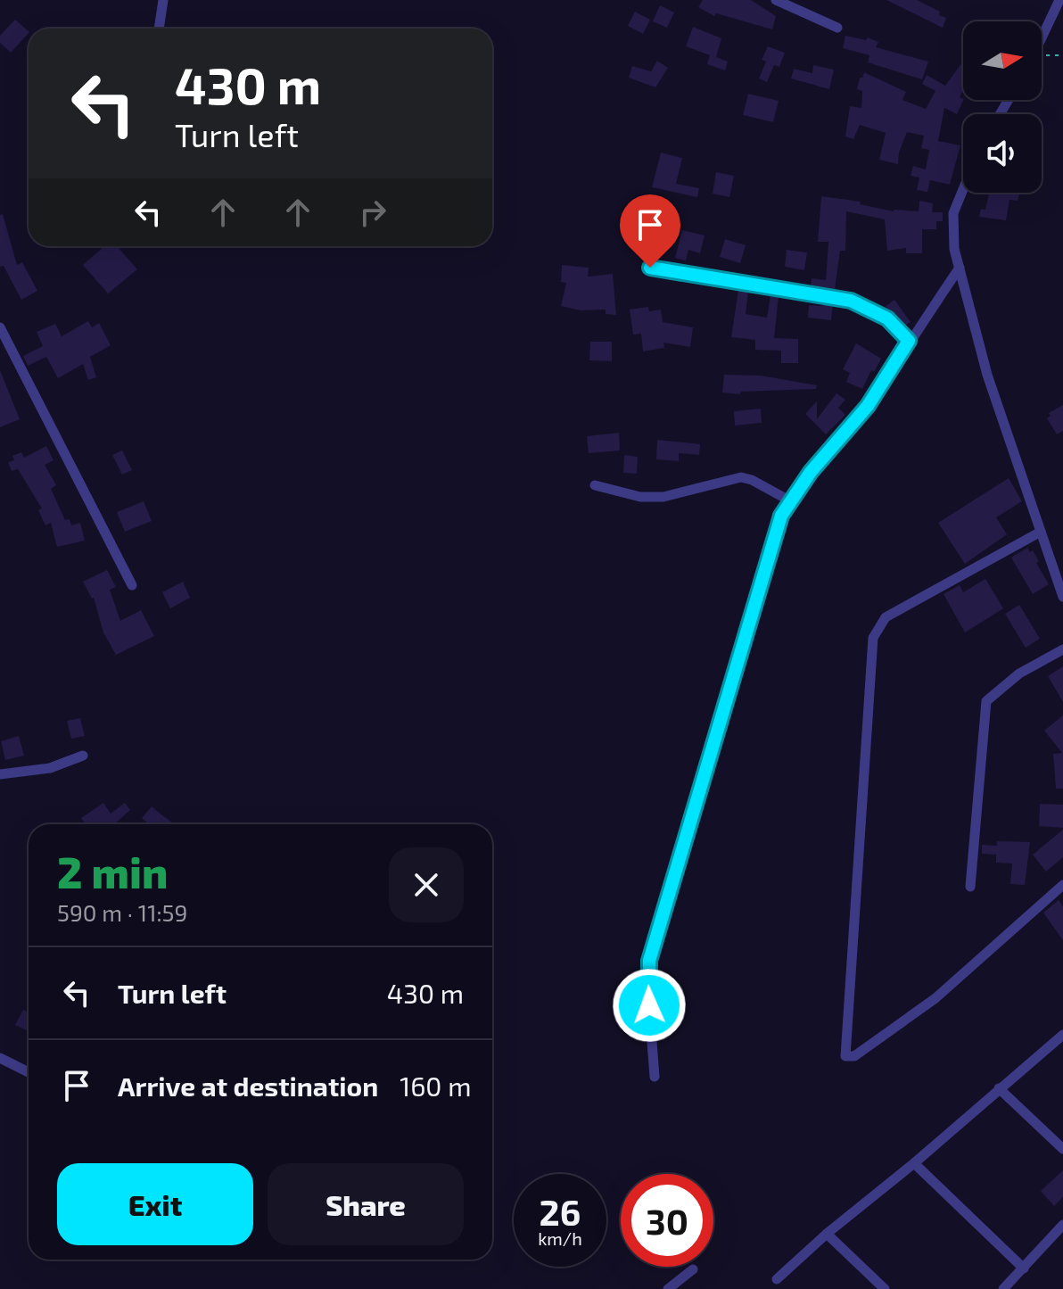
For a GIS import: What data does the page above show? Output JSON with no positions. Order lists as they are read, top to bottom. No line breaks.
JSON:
{"north":"right","page":{"turn":["430 m","Turn left"],"heading":["2 min","590 m · 11:59"],"list":[{"name":"Turn left","value":"430 m"},{"name":"Arrive at destination","value":"160 m"}],"buttons":["Exit","Share"],"speed":"26 km/h","limit":"30"}}
